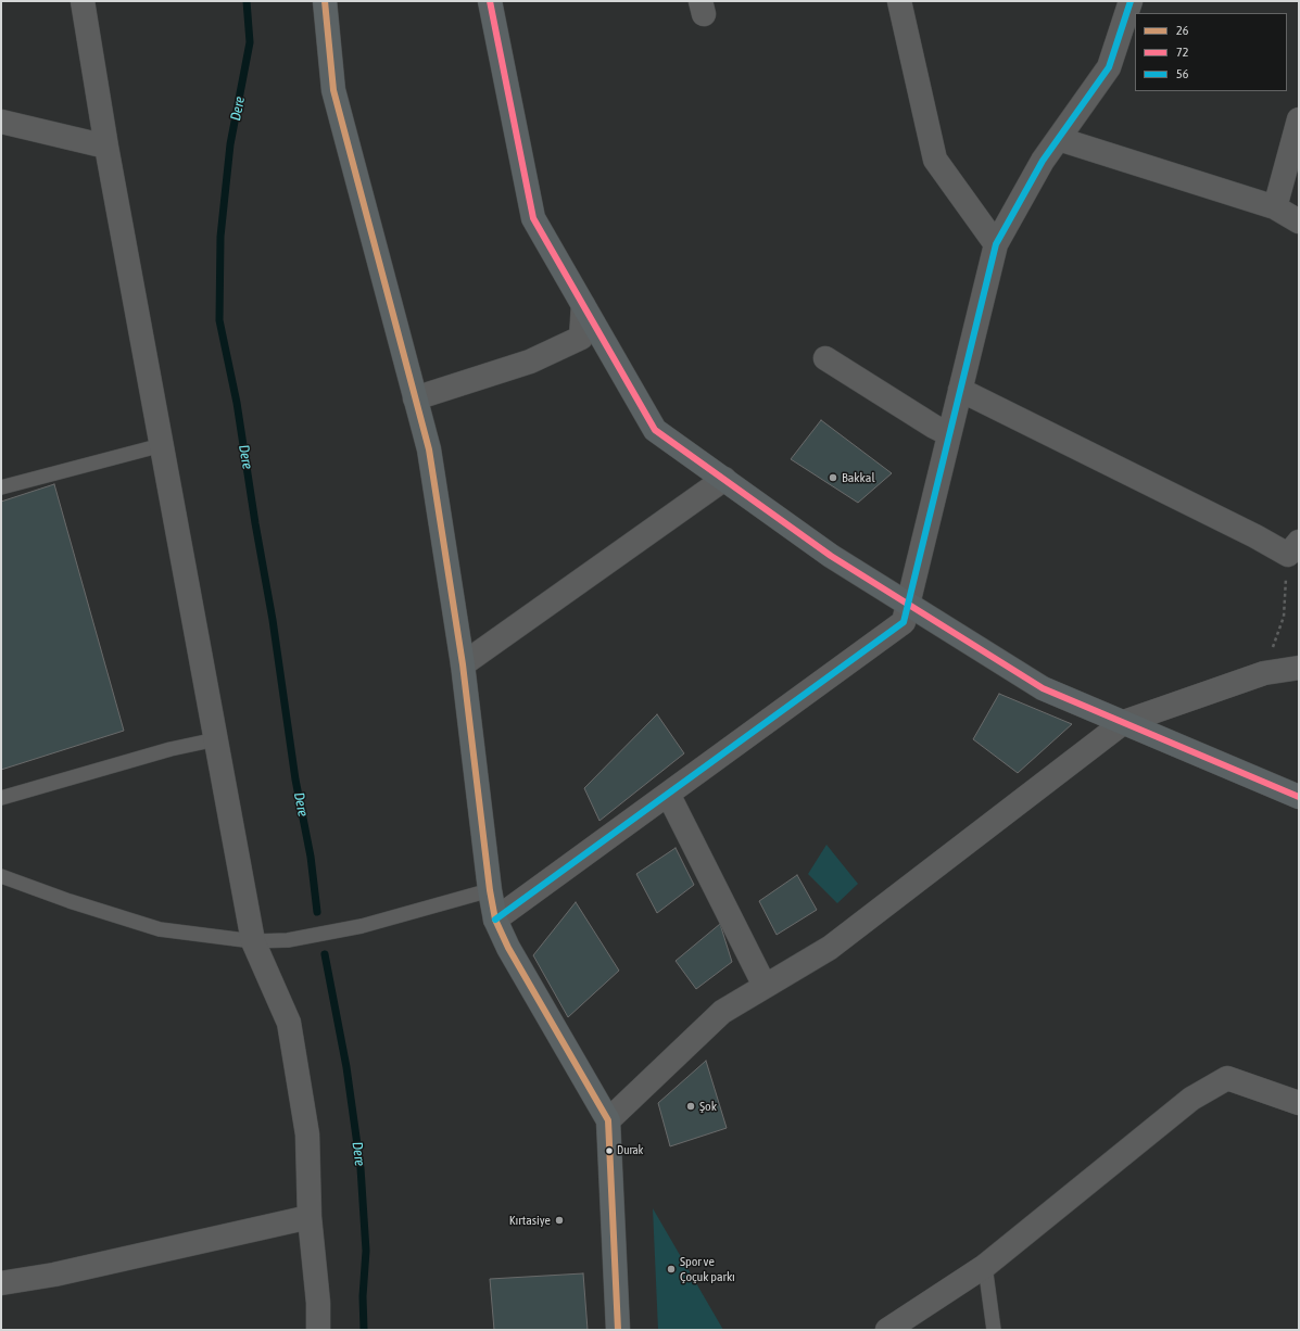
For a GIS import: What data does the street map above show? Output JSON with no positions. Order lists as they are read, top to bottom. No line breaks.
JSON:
{"water":["Dere"],"places":["Bakkal","Şok","Durak","Kırtasiye","Spor ve Çoçuk parkı"],"lines":["transit line 26","transit line 72","transit line 56"],"legend":["26","72","56"]}
